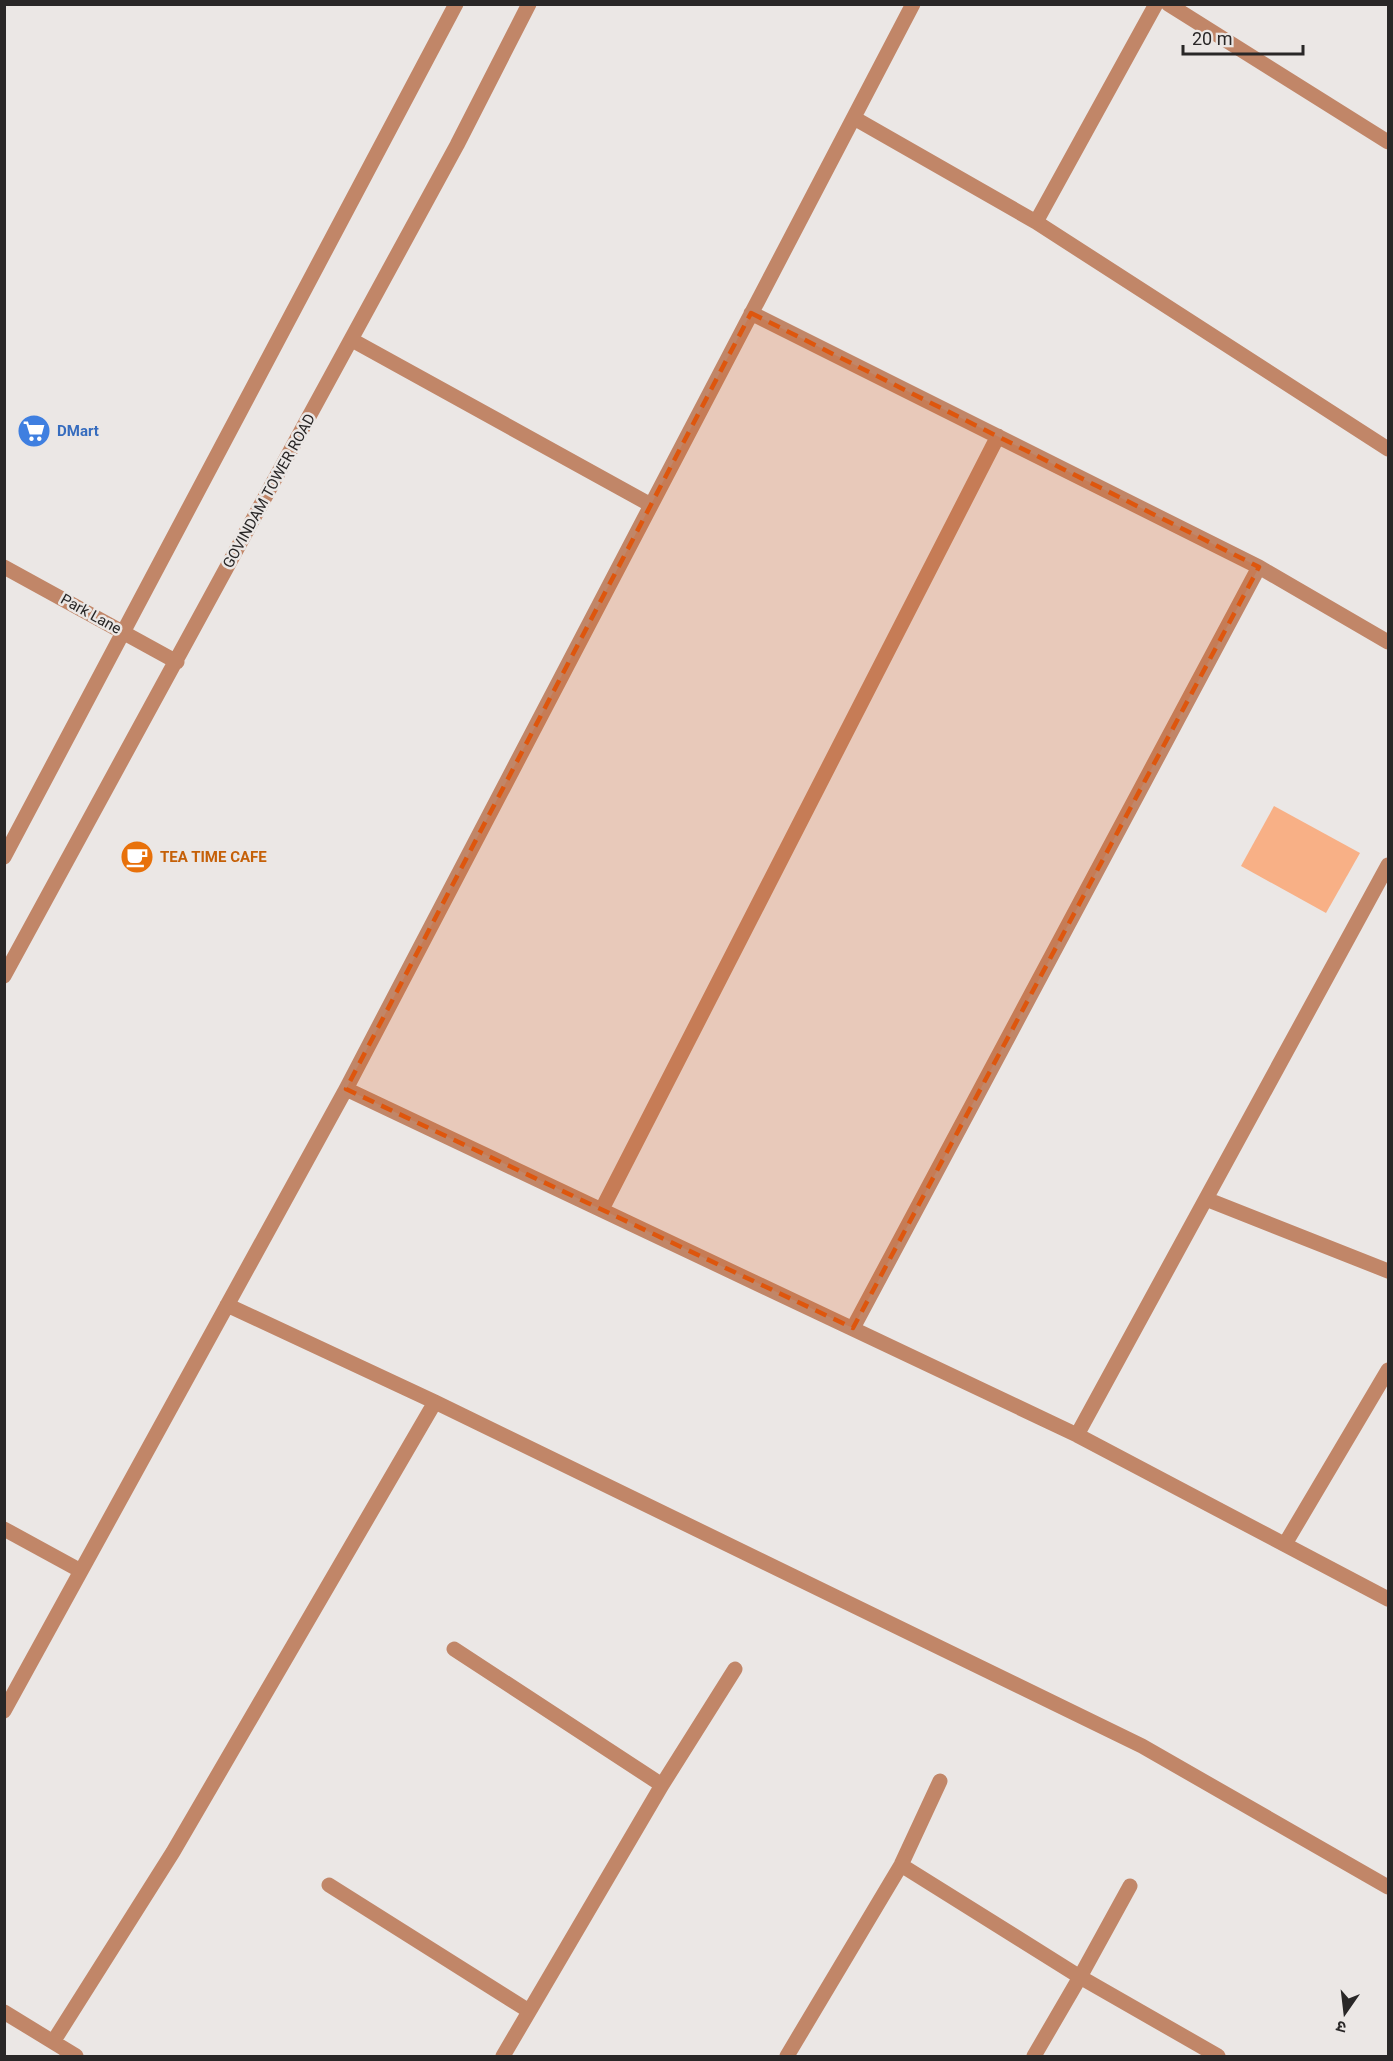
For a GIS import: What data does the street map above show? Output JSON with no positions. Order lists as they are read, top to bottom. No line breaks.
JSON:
{"streets":{"street":["GOVINDAM TOWER ROAD","Park Lane"]},"crossings":[["GOVINDAM TOWER ROAD","Park Lane"]],"places":{"supermarket":["DMart"],"cafe":["TEA TIME CAFE"]},"scale_bar":"20 m","north":"bottom"}
